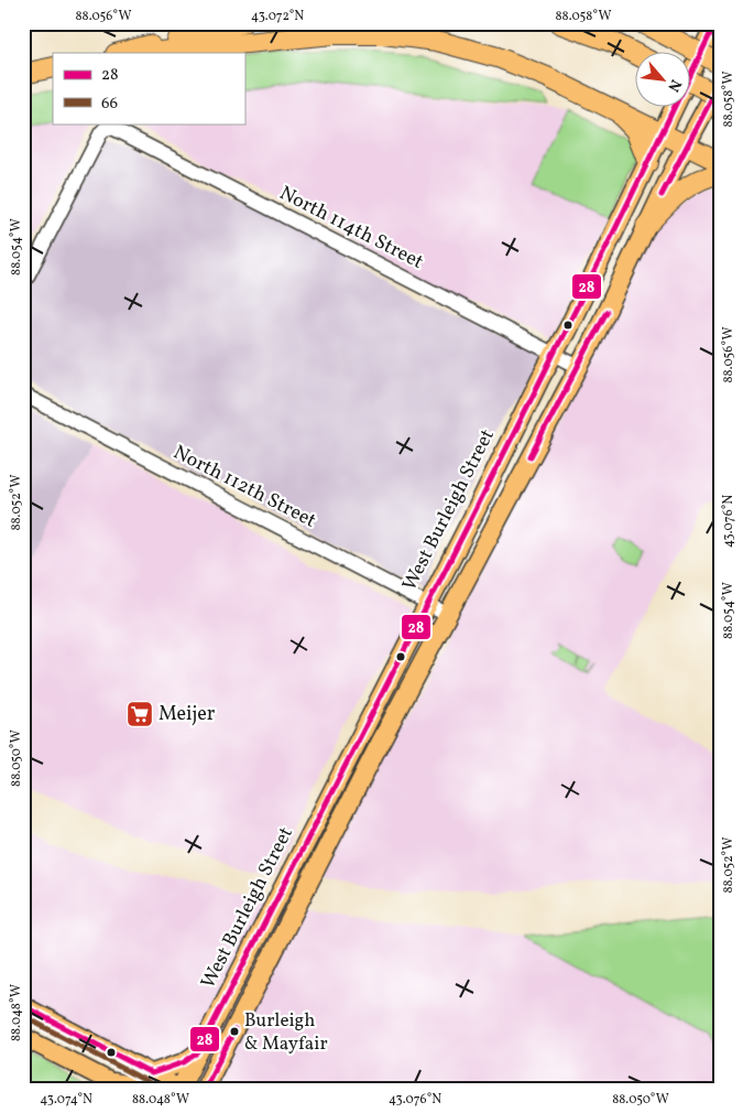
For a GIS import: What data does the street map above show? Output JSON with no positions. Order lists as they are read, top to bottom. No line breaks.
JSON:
{"streets":{"main road":["West Burleigh Street"],"street":["North 114th Street","North 112th Street"]},"crossings":[["North 114th Street","West Burleigh Street"],["North 112th Street","West Burleigh Street"]],"places":{"supermarket":["Meijer"],"other":["Burleigh & Mayfair"]},"lines":["transit line 28","transit line 66"],"legend":["28","66"],"north":"bottom right","coordinates":["88.056°W","43.072°N","88.058°W","88.054°W","88.052°W","43.076°N","88.050°W","88.048°W","43.074°N"]}
